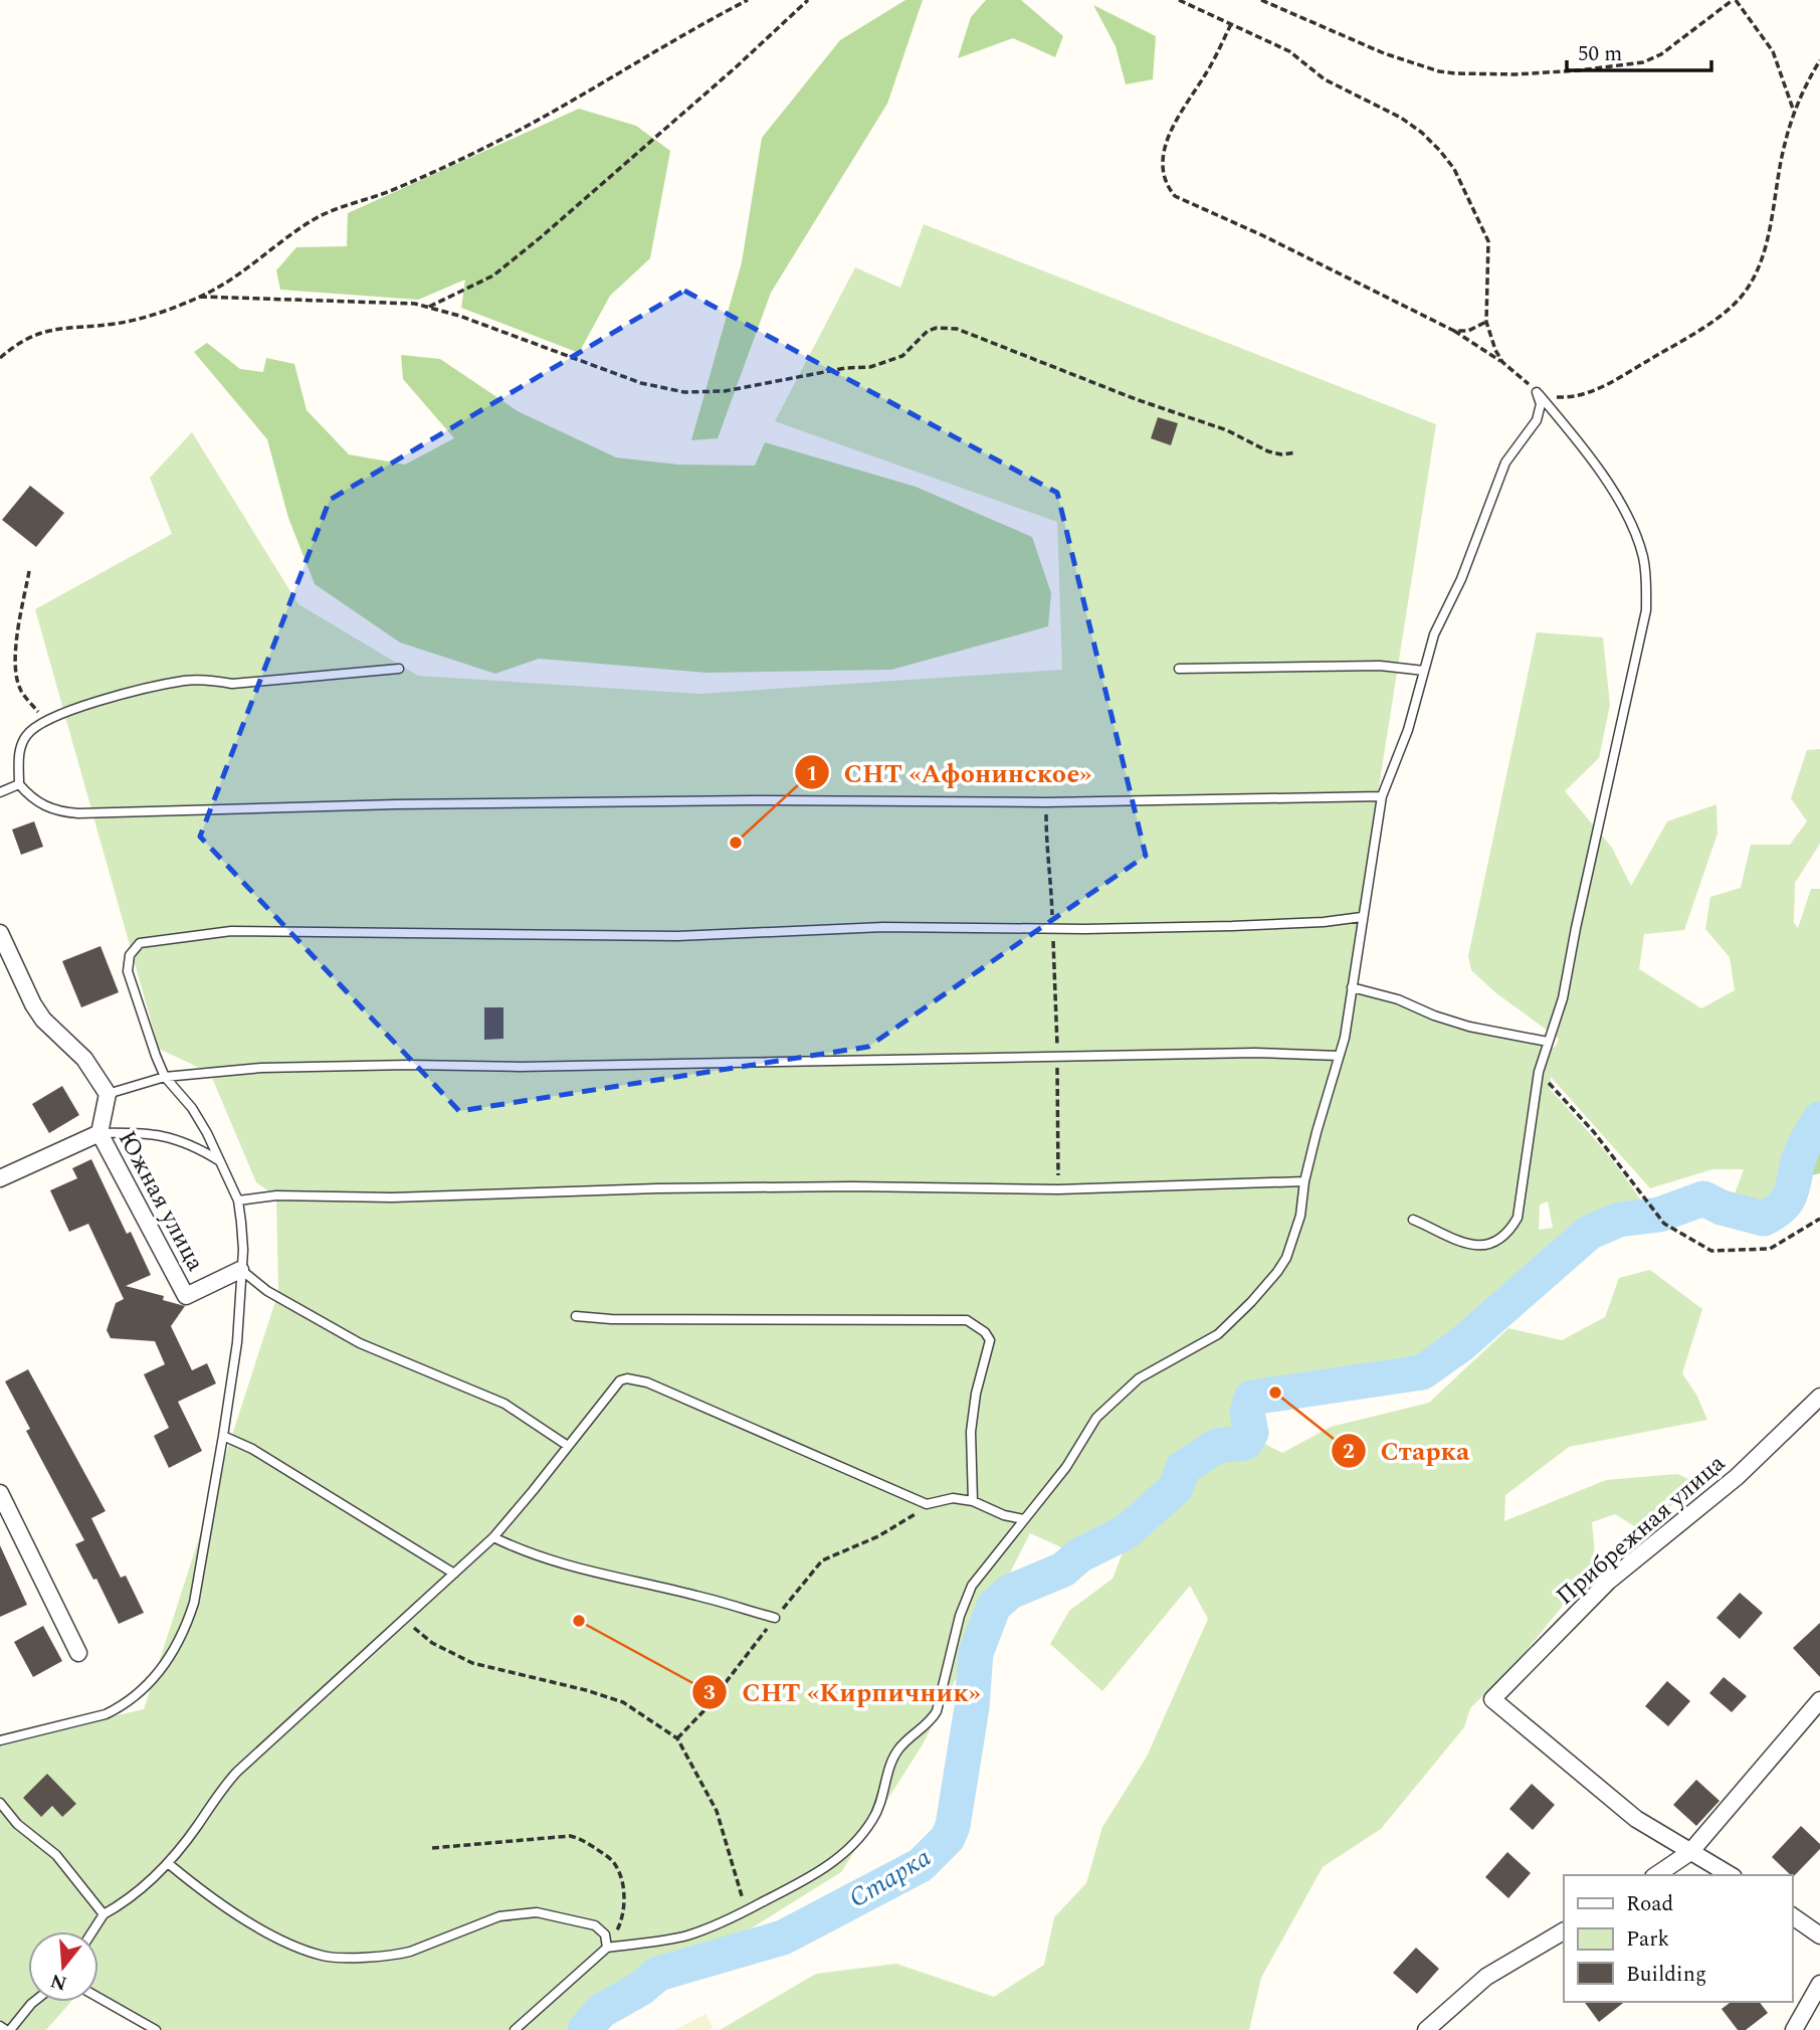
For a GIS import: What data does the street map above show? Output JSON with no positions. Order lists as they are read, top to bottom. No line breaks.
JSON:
{"streets":{"street":["Южная улица","Прибрежная улица"]},"water":["Старка"],"places":["СНТ «Афонинское»","Старка","СНТ «Кирпичник»"],"legend":["Road","Park","Building"],"scale_bar":"50 m","north":"bottom"}
